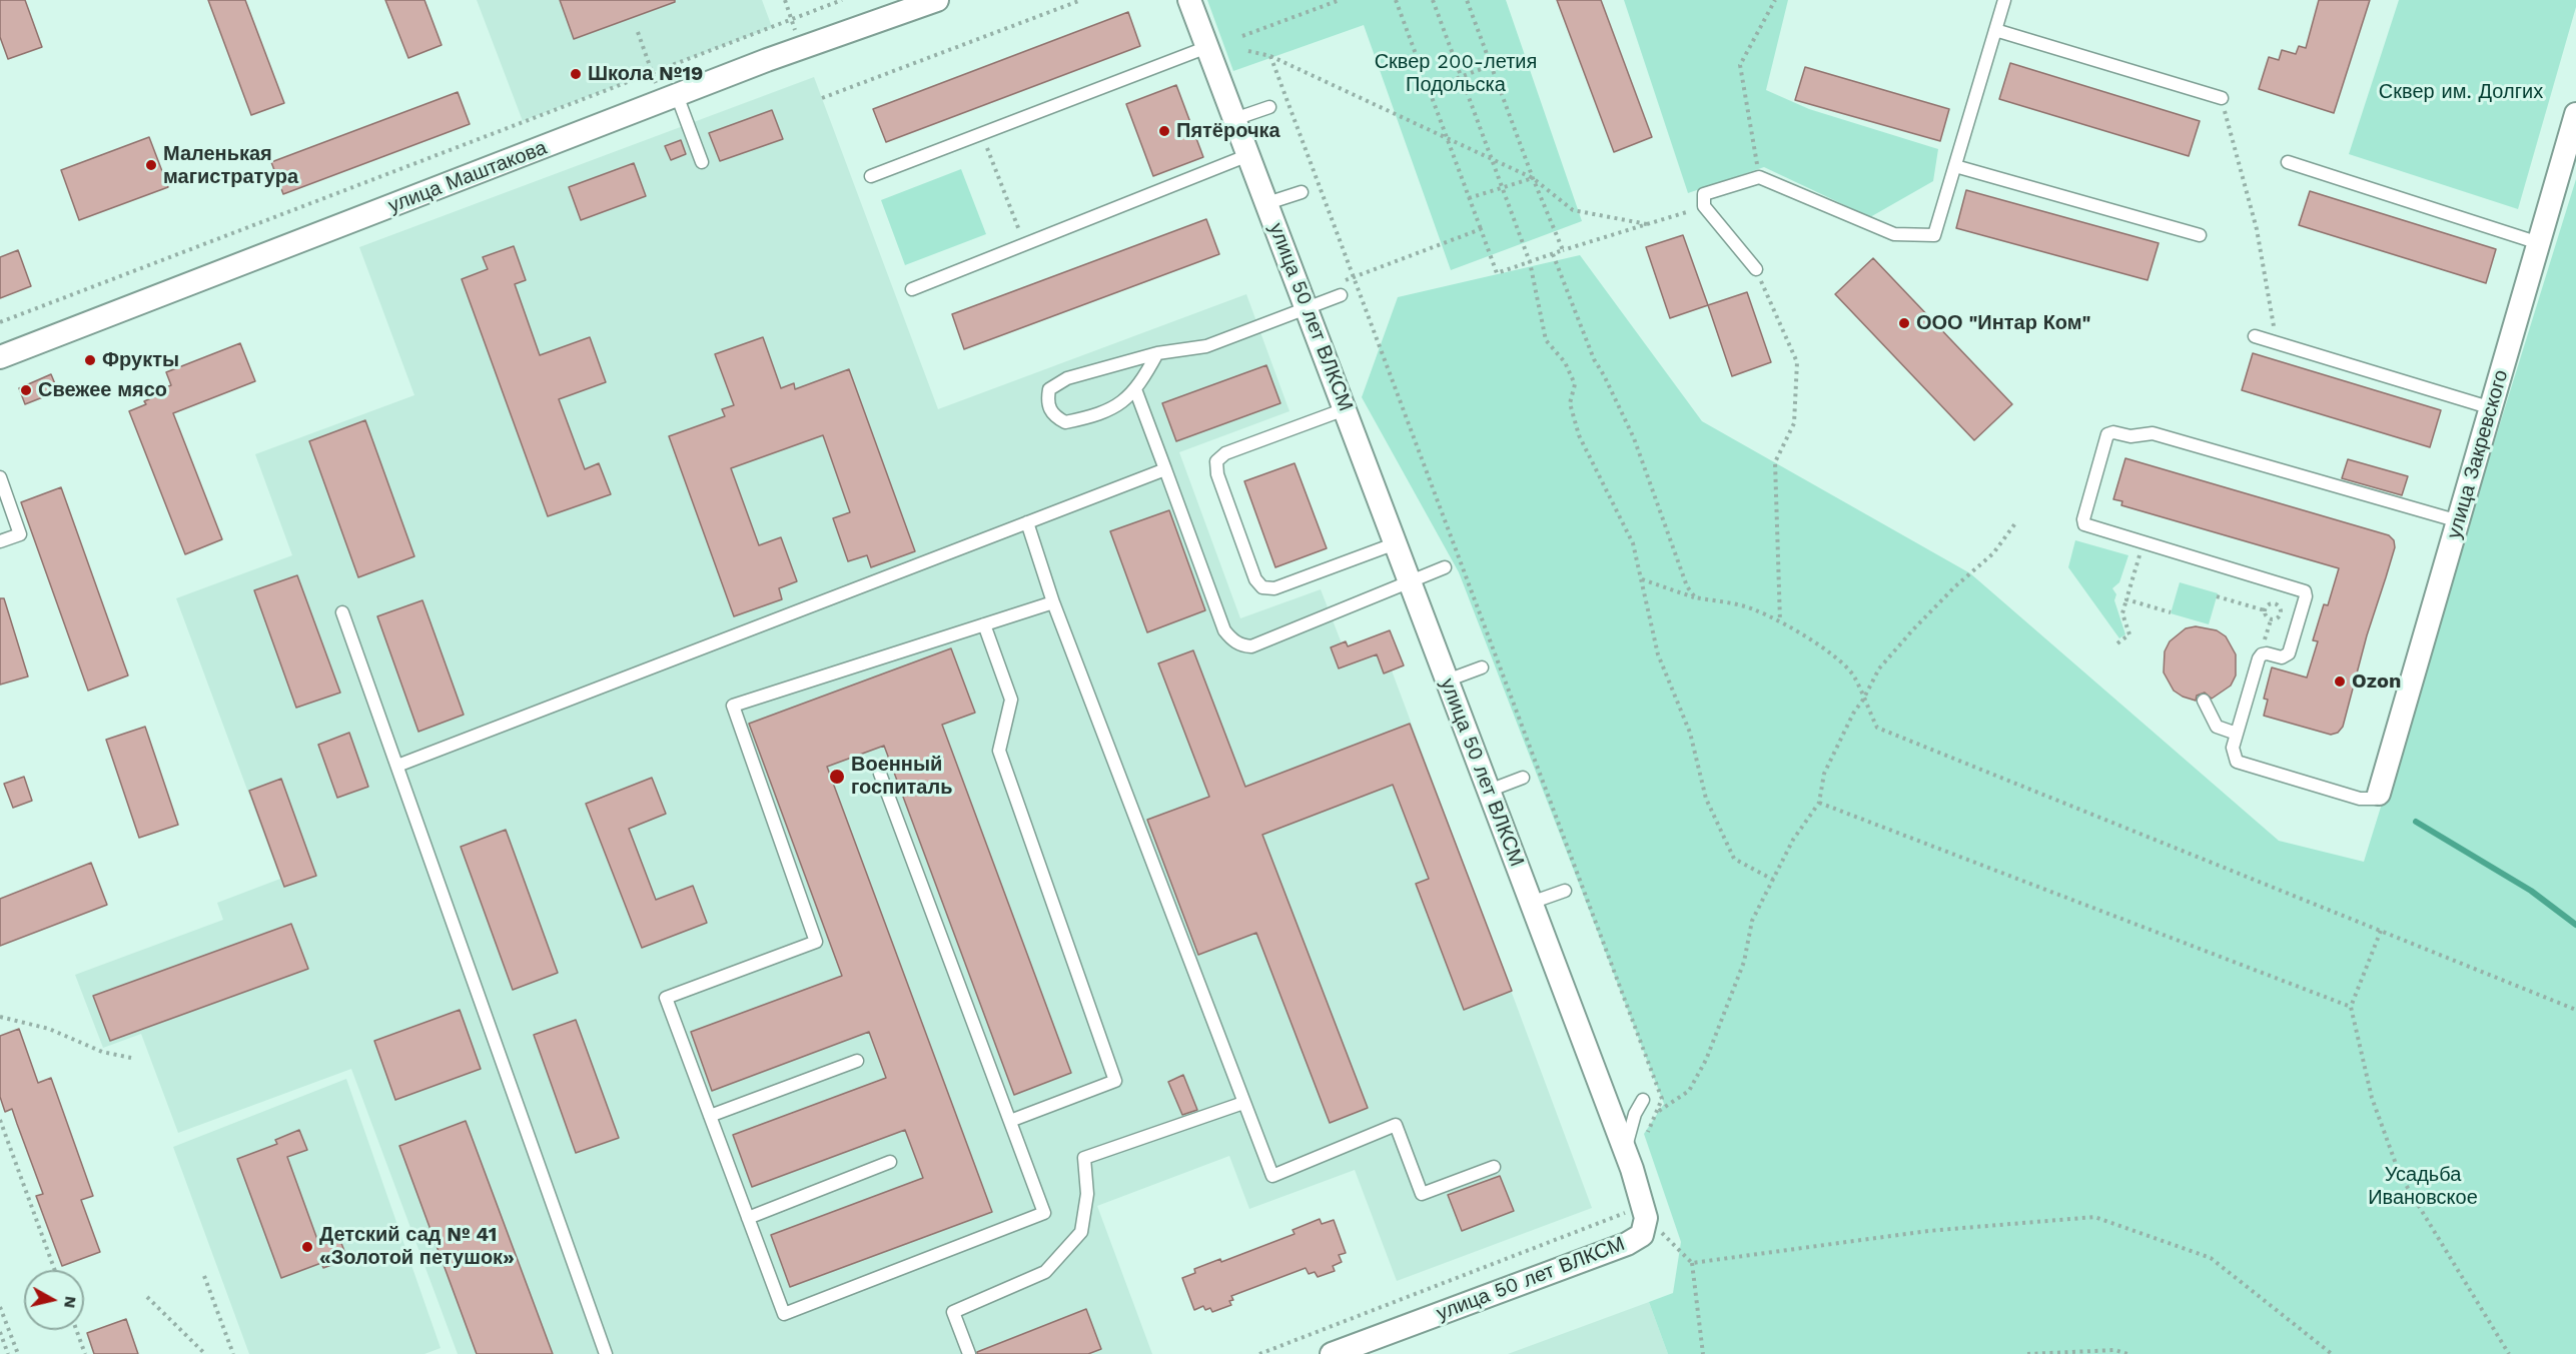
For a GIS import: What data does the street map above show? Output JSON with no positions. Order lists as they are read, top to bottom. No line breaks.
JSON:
{"streets":{"street":["улица Маштакова","улица 50 лет ВЛКСМ","улица Закревского"]},"parks":["Сквер 200-летия Подольска","Сквер им. Долгих","Усадьба Ивановское"],"places":["Школа №19","Пятёрочка","Маленькая магистратура","ООО \"Интар Ком\"","Фрукты","Свежее мясо","Ozon","Военный госпиталь","Детский сад № 41 «Золотой петушок»"],"north":"right"}
